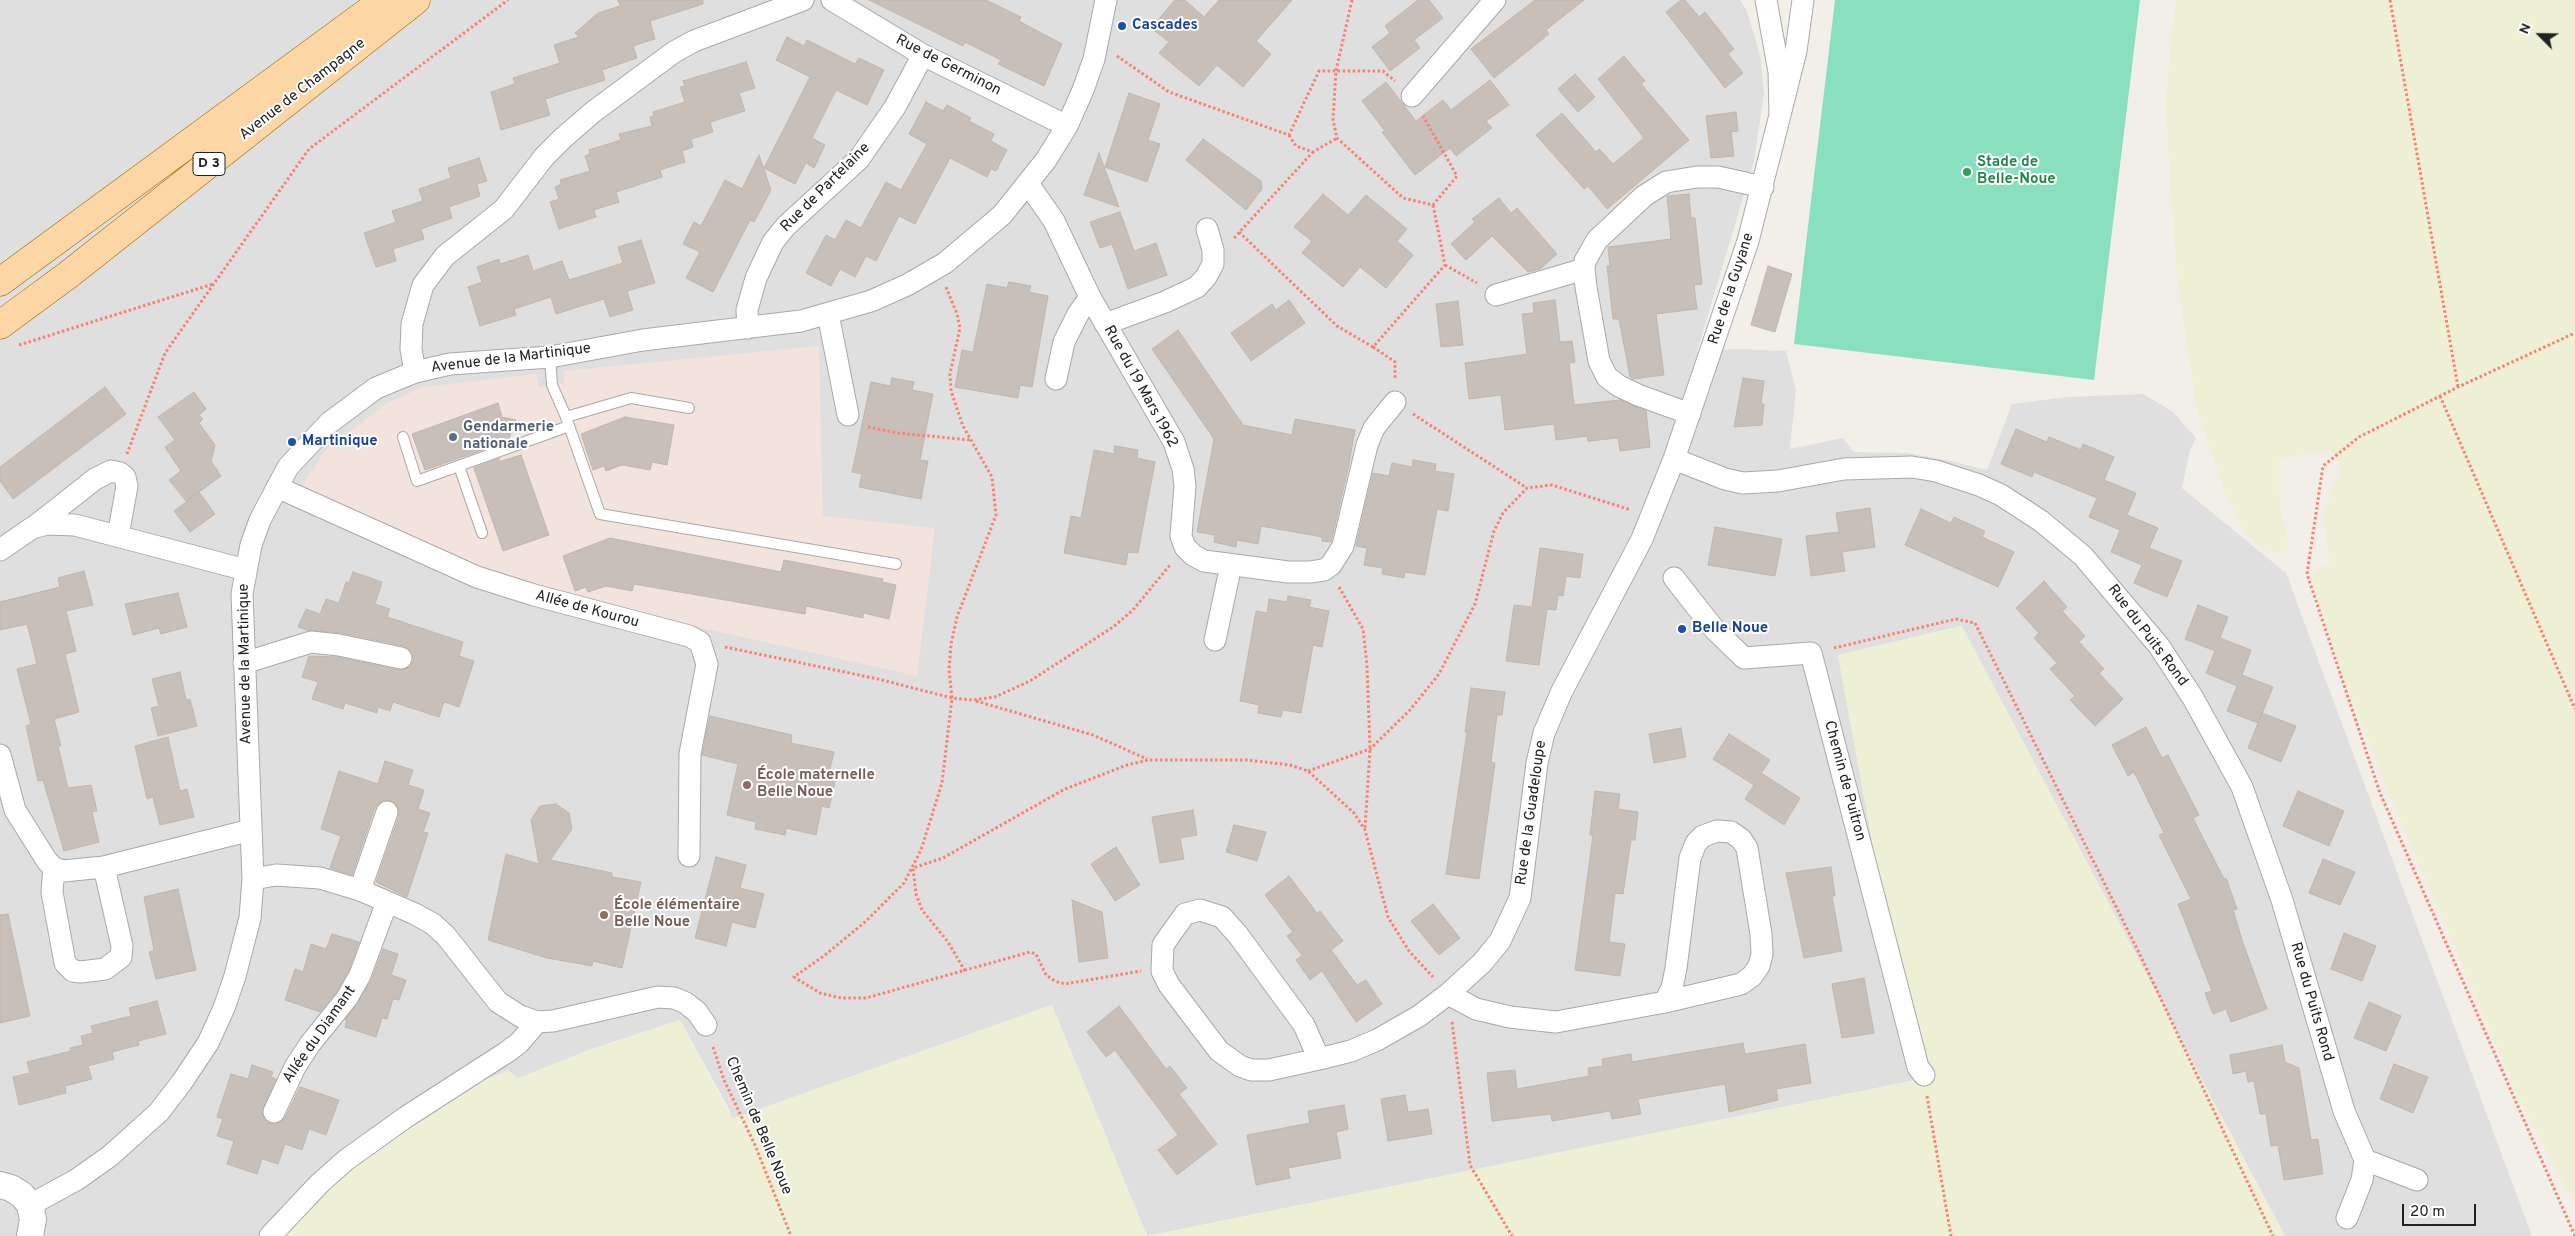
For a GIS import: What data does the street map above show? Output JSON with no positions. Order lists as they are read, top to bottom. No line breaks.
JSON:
{"streets":{"main road":["Avenue de Champagne","D 3"],"street":["Rue de Germinon","Rue de Partelaine","Rue de la Guyane","Avenue de la Martinique","Rue du 19 Mars 1962","Allée de Kourou","Rue du Puits Rond","Chemin de Puitron","Rue de la Guadeloupe","Allée du Diamant"],"path":["Chemin de Belle Noue"]},"crossings":[["Rue de Germinon","Rue de Partelaine"],["Rue de Germinon","Avenue de la Martinique"],["Rue de Partelaine","Avenue de la Martinique"],["Rue de la Guyane","Rue du Puits Rond"],["Rue de la Guyane","Rue de la Guadeloupe"],["Avenue de la Martinique","Rue du 19 Mars 1962"],["Avenue de la Martinique","Allée de Kourou"],["Rue du Puits Rond","Rue de la Guadeloupe"]],"places":["Cascades","Stade de Belle-Noue","Gendarmerie nationale","Martinique","Belle Noue","École maternelle Belle Noue","École élémentaire Belle Noue"],"scale_bar":"20 m","north":"top left"}
